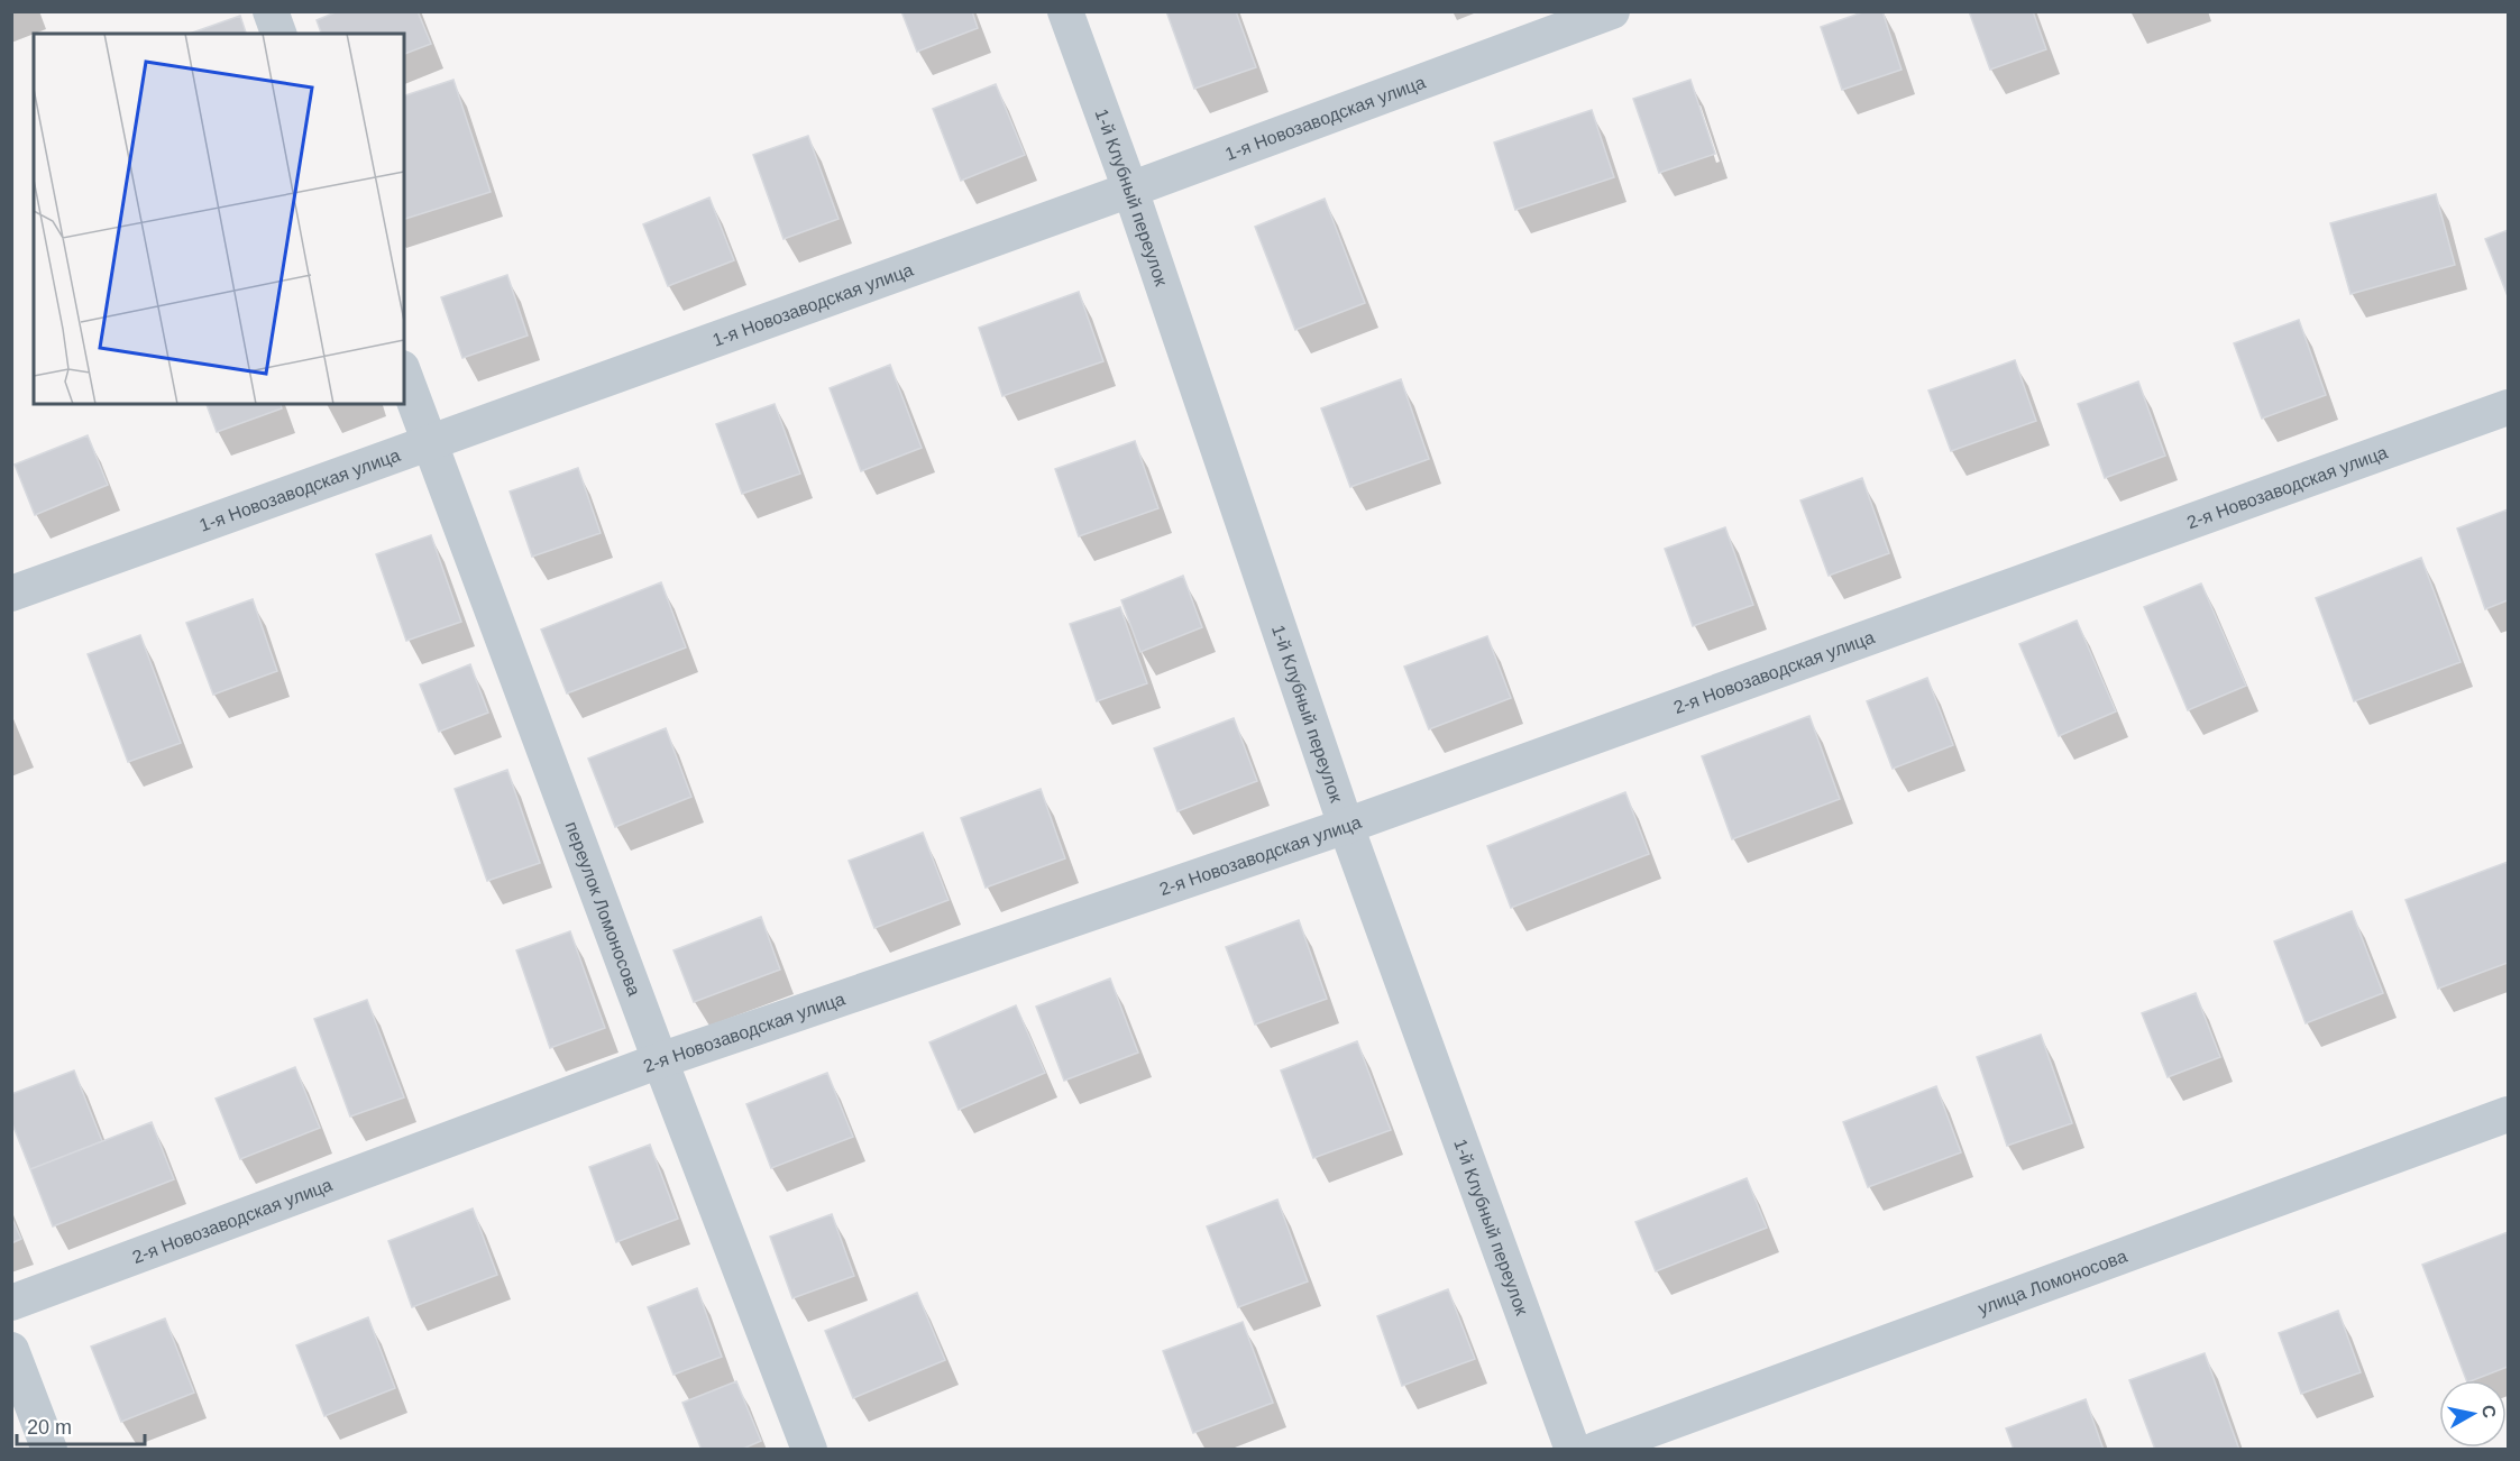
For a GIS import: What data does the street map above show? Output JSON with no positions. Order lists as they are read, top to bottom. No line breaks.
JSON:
{"streets":{"street":["1-я Новозаводская улица","1-й Клубный переулок","2-я Новозаводская улица","переулок Ломоносова","улица Ломоносова"]},"crossings":[["1-я Новозаводская улица","1-й Клубный переулок"],["1-я Новозаводская улица","переулок Ломоносова"],["1-й Клубный переулок","2-я Новозаводская улица"],["2-я Новозаводская улица","переулок Ломоносова"]],"scale_bar":"20 m","north":"right"}
